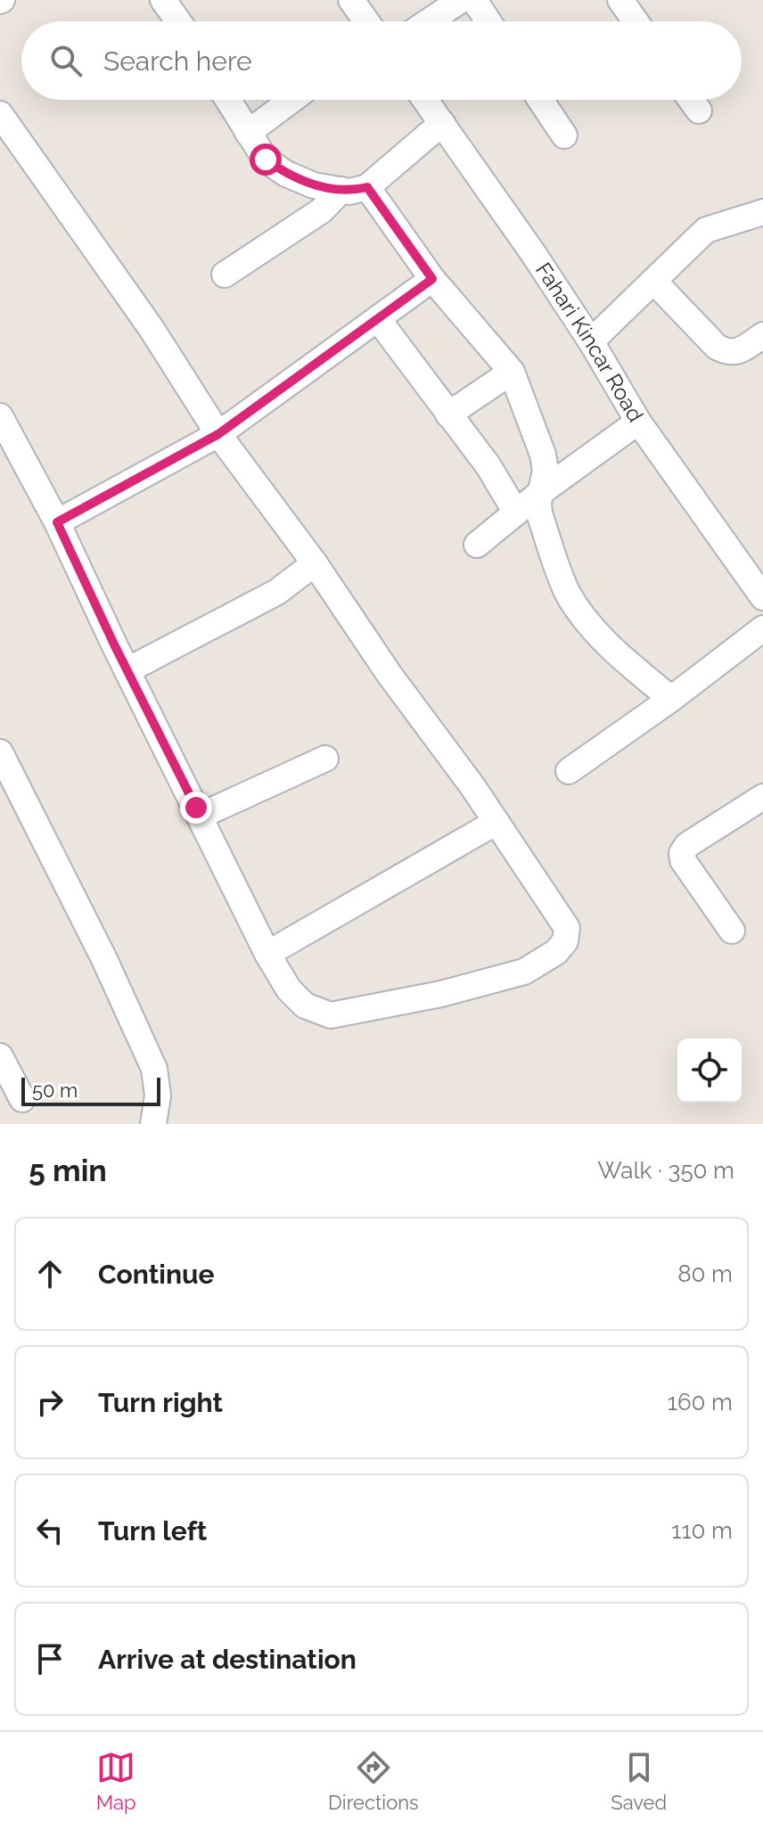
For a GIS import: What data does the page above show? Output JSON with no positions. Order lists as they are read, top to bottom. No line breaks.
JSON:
{"streets":{"street":["Fahari Kincar Road"]},"scale_bar":"50 m","page":{"search":"Search here","scale":"50 m","heading":["5 min","Walk · 350 m"],"list":[["Continue","80 m"],["Turn right","160 m"],["Turn left","110 m"],"Arrive at destination"],"nav":["Map","Directions","Saved"]}}
